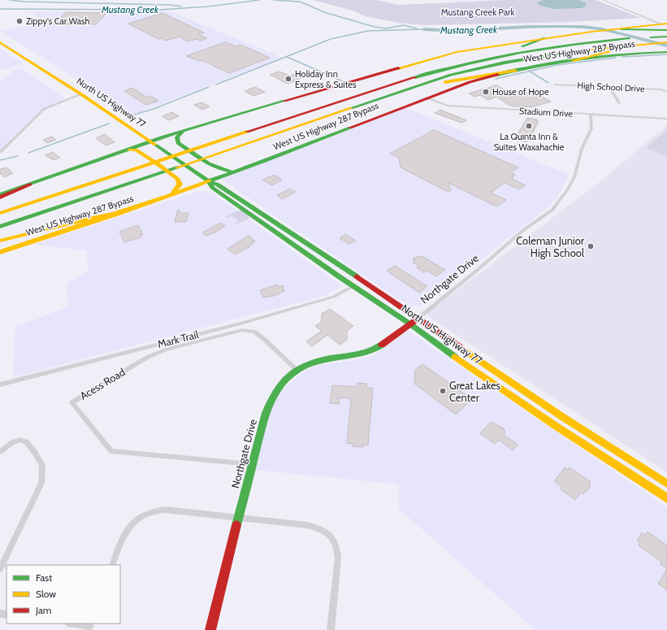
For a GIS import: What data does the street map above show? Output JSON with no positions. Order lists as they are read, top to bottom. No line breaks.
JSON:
{"streets":{"main road":["West US Highway 287 Bypass","North US Highway 77","Northgate Drive"],"street":["High School Drive","Stadium Drive","Mark Trail","Acess Road"]},"crossings":[["West US Highway 287 Bypass","North US Highway 77"],["West US Highway 287 Bypass","Stadium Drive"],["North US Highway 77","Northgate Drive"],["North US Highway 77","Mark Trail"],["Stadium Drive","Northgate Drive"],["Northgate Drive","Acess Road"]],"water":["Mustang Creek"],"parks":["Mustang Creek Park"],"places":["Zippy's Car Wash","Holiday Inn Express & Suites","House of Hope","La Quinta Inn & Suites Waxahachie","Coleman Junior High School","Great Lakes Center"],"legend":["Fast","Slow","Jam"]}
